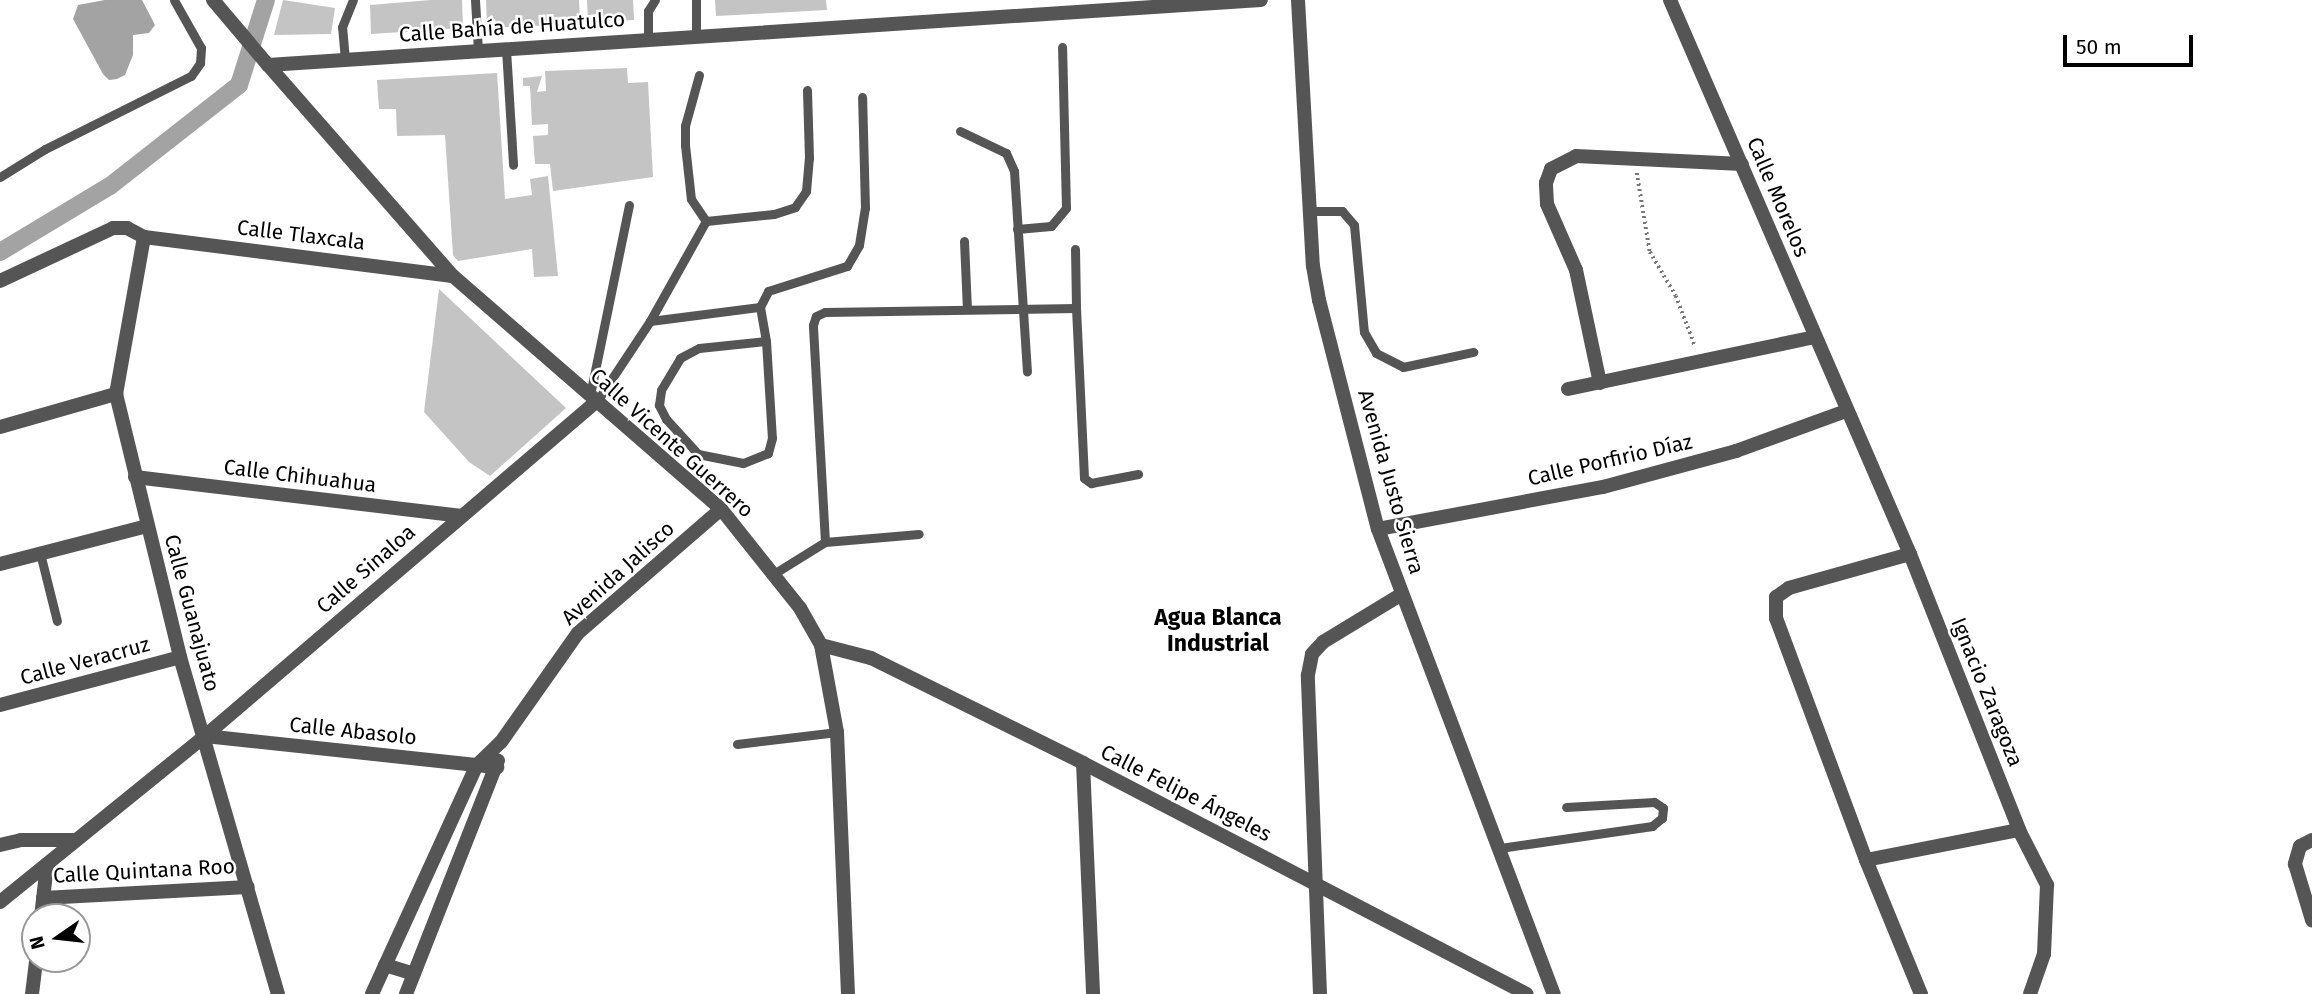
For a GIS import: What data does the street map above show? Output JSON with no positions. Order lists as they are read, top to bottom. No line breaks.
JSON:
{"streets":{"street":["Calle Bahía de Huatulco","Calle Morelos","Calle Tlaxcala","Calle Vicente Guerrero","Calle Porfirio Díaz","Calle Chihuahua","Avenida Justo Sierra","Calle Sinaloa","Avenida Jalisco","Calle Guanajuato","Calle Veracruz","Ignacio Zaragoza","Calle Abasolo","Calle Felipe Ángeles","Calle Quintana Roo"]},"crossings":[["Calle Bahía de Huatulco","Calle Vicente Guerrero"],["Calle Morelos","Calle Porfirio Díaz"],["Calle Morelos","Ignacio Zaragoza"],["Calle Tlaxcala","Calle Vicente Guerrero"],["Calle Tlaxcala","Calle Guanajuato"],["Calle Vicente Guerrero","Calle Sinaloa"],["Calle Vicente Guerrero","Avenida Jalisco"],["Calle Vicente Guerrero","Calle Felipe Ángeles"],["Calle Porfirio Díaz","Avenida Justo Sierra"],["Calle Porfirio Díaz","Ignacio Zaragoza"],["Calle Chihuahua","Calle Sinaloa"],["Calle Chihuahua","Calle Guanajuato"],["Calle Sinaloa","Calle Guanajuato"],["Calle Sinaloa","Calle Abasolo"],["Calle Sinaloa","Calle Quintana Roo"],["Avenida Jalisco","Calle Abasolo"],["Calle Guanajuato","Calle Veracruz"],["Calle Guanajuato","Calle Abasolo"],["Calle Guanajuato","Calle Quintana Roo"]],"districts":["Agua Blanca Industrial"],"scale_bar":"50 m","north":"left"}
